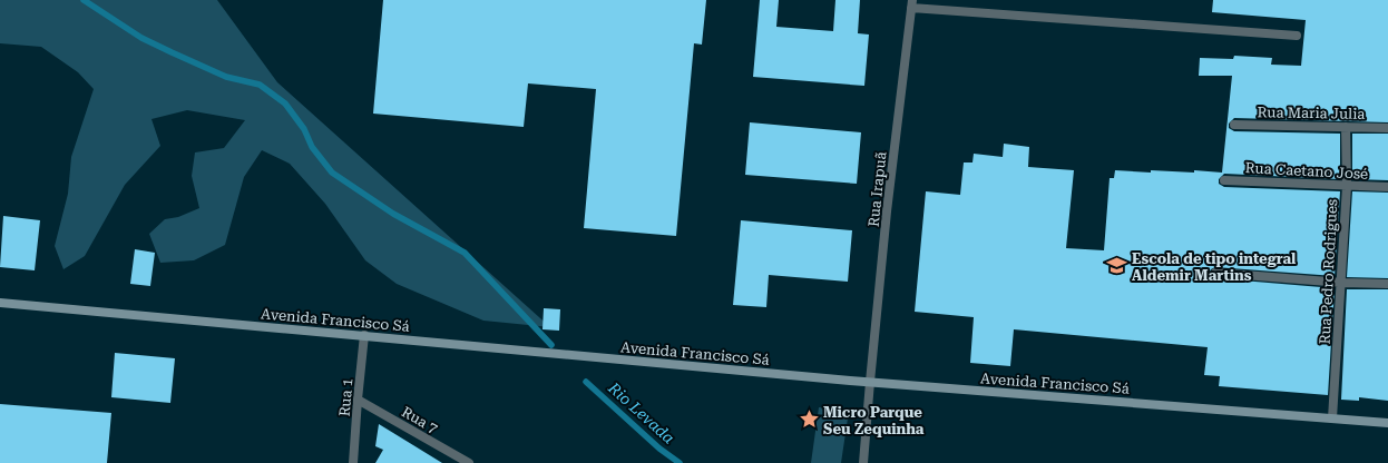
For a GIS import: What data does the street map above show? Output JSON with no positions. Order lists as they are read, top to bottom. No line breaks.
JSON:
{"streets":{"main road":["Avenida Francisco Sá"],"street":["Rua Maria Julia","Rua Caetano José","Rua Irapuã","Rua Pedro Rodrigues","Rua 1","Rua 7"]},"crossings":[["Rua Maria Julia","Rua Pedro Rodrigues"],["Rua Caetano José","Rua Pedro Rodrigues"],["Rua Irapuã","Avenida Francisco Sá"],["Rua Pedro Rodrigues","Avenida Francisco Sá"],["Avenida Francisco Sá","Rua 1"],["Rua 1","Rua 7"]],"water":["Rio Levada"],"places":{"school or university":["Escola de tipo integral Aldemir Martins"],"place":["Micro Parque Seu Zequinha"]}}
